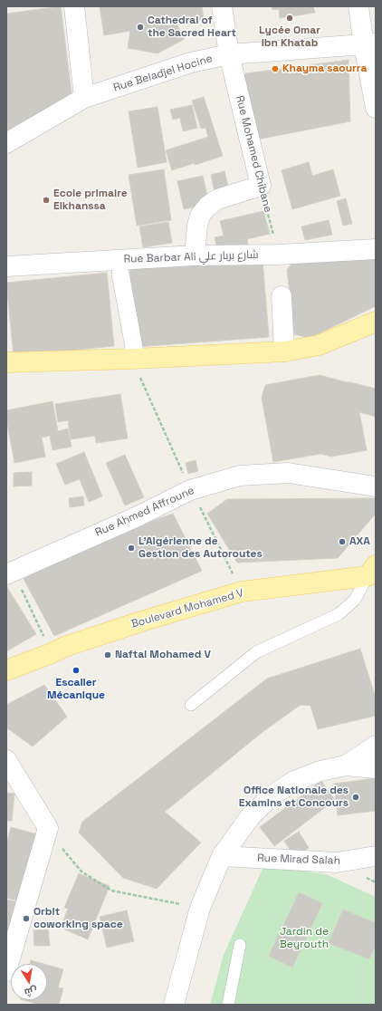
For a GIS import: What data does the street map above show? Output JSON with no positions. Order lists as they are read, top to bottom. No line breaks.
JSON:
{"streets":{"main road":["Boulevard Mohamed V"],"street":["Rue Beladjel Hocine","Rue Mohamed Chibane","Rue Barbar Ali شارع بربار علي","Rue Ahmed Affroune","Rue Mirad Salah"]},"crossings":[["Rue Beladjel Hocine","Rue Mohamed Chibane"],["Rue Mohamed Chibane","Rue Barbar Ali شارع بربار علي"]],"parks":["Jardin de Beyrouth"],"places":["Lycée Omar Ibn Khatab","Cathedral of the Sacred Heart","Khayma saourra","Ecole primaire Elkhanssa","AXA","L'Algérienne de Gestion des Autoroutes","Naftal Mohamed V","Escalier Mécanique","Office Nationale des Examins et Concours","Orbit coworking space"],"north":"bottom"}
